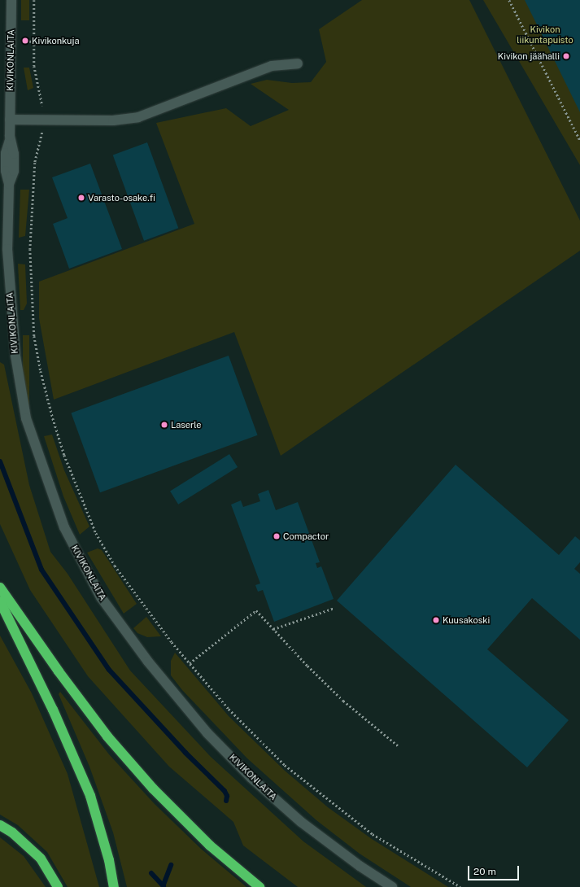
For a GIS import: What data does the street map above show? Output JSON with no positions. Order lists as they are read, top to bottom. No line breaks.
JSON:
{"streets":{"street":["KIVIKONLAITA"]},"parks":["Kivikon liikuntapuisto"],"places":["Kivikonkuja","Kivikon jäähalli","Varasto-osake.fi","Laserle","Compactor","Kuusakoski"],"scale_bar":"20 m"}
